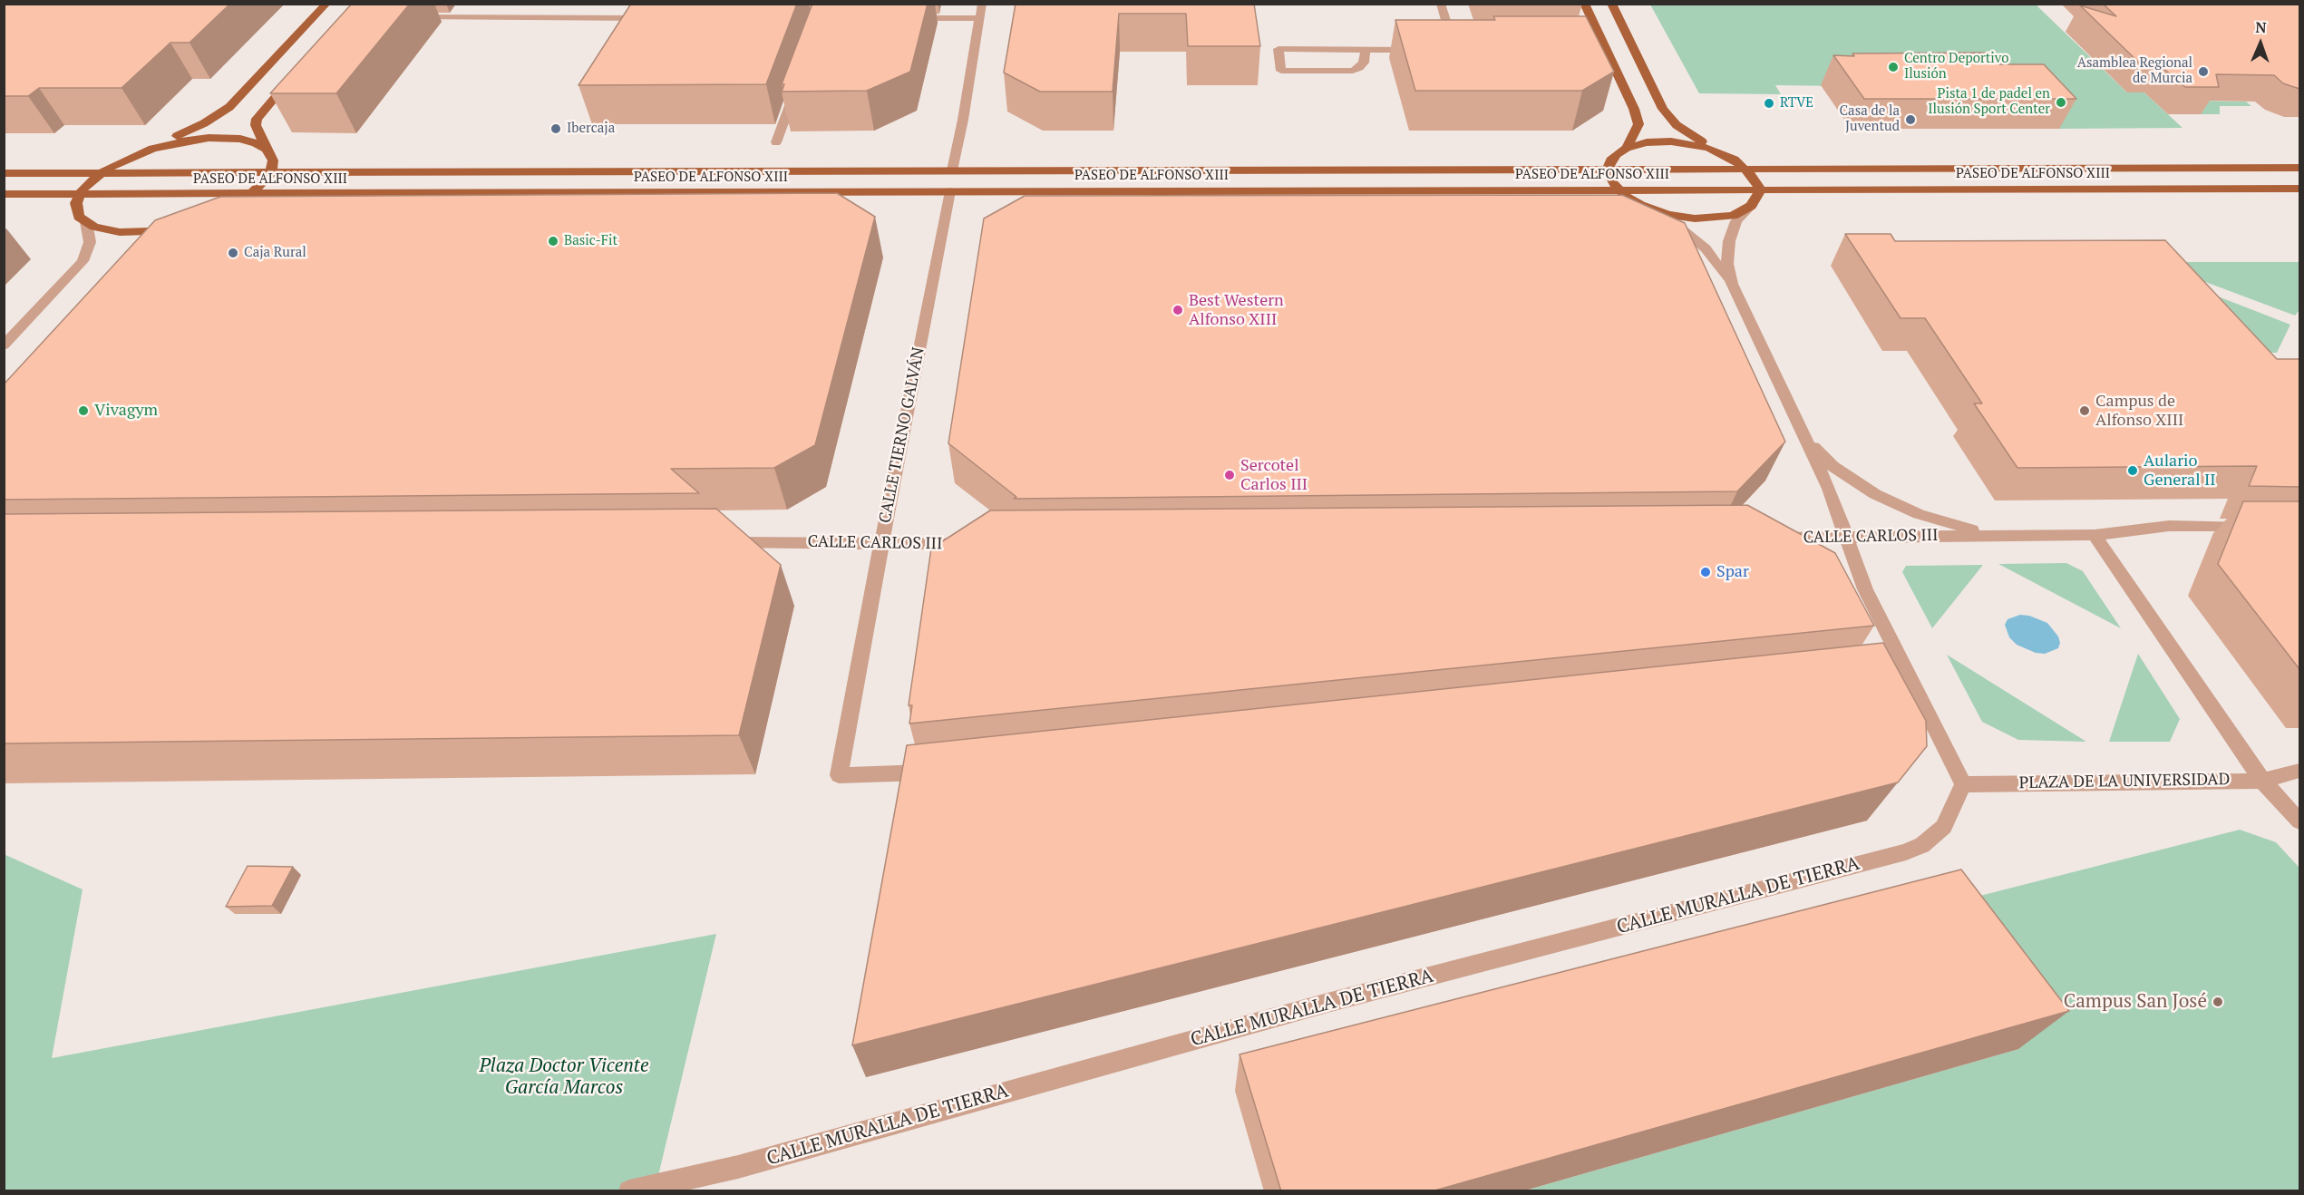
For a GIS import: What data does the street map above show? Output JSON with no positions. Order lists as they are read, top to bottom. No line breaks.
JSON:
{"streets":{"main road":["PASEO DE ALFONSO XIII"],"street":["CALLE TIERNO GALVÁN","CALLE CARLOS III","PLAZA DE LA UNIVERSIDAD","CALLE MURALLA DE TIERRA"]},"crossings":[["PASEO DE ALFONSO XIII","CALLE TIERNO GALVÁN"],["CALLE TIERNO GALVÁN","CALLE CARLOS III"],["CALLE CARLOS III","PLAZA DE LA UNIVERSIDAD"],["PLAZA DE LA UNIVERSIDAD","CALLE MURALLA DE TIERRA"]],"parks":["Plaza Doctor Vicente García Marcos"],"places":["Centro Deportivo Ilusión","Asamblea Regional de Murcia","Pista 1 de padel en Ilusión Sport Center","RTVE","Casa de la Juventud","Ibercaja","Basic-Fit","Caja Rural","Best Western Alfonso XIII","Vivagym","Campus de Alfonso XIII","Aulario General II","Sercotel Carlos III","Spar","Campus San José"],"north":"top"}
